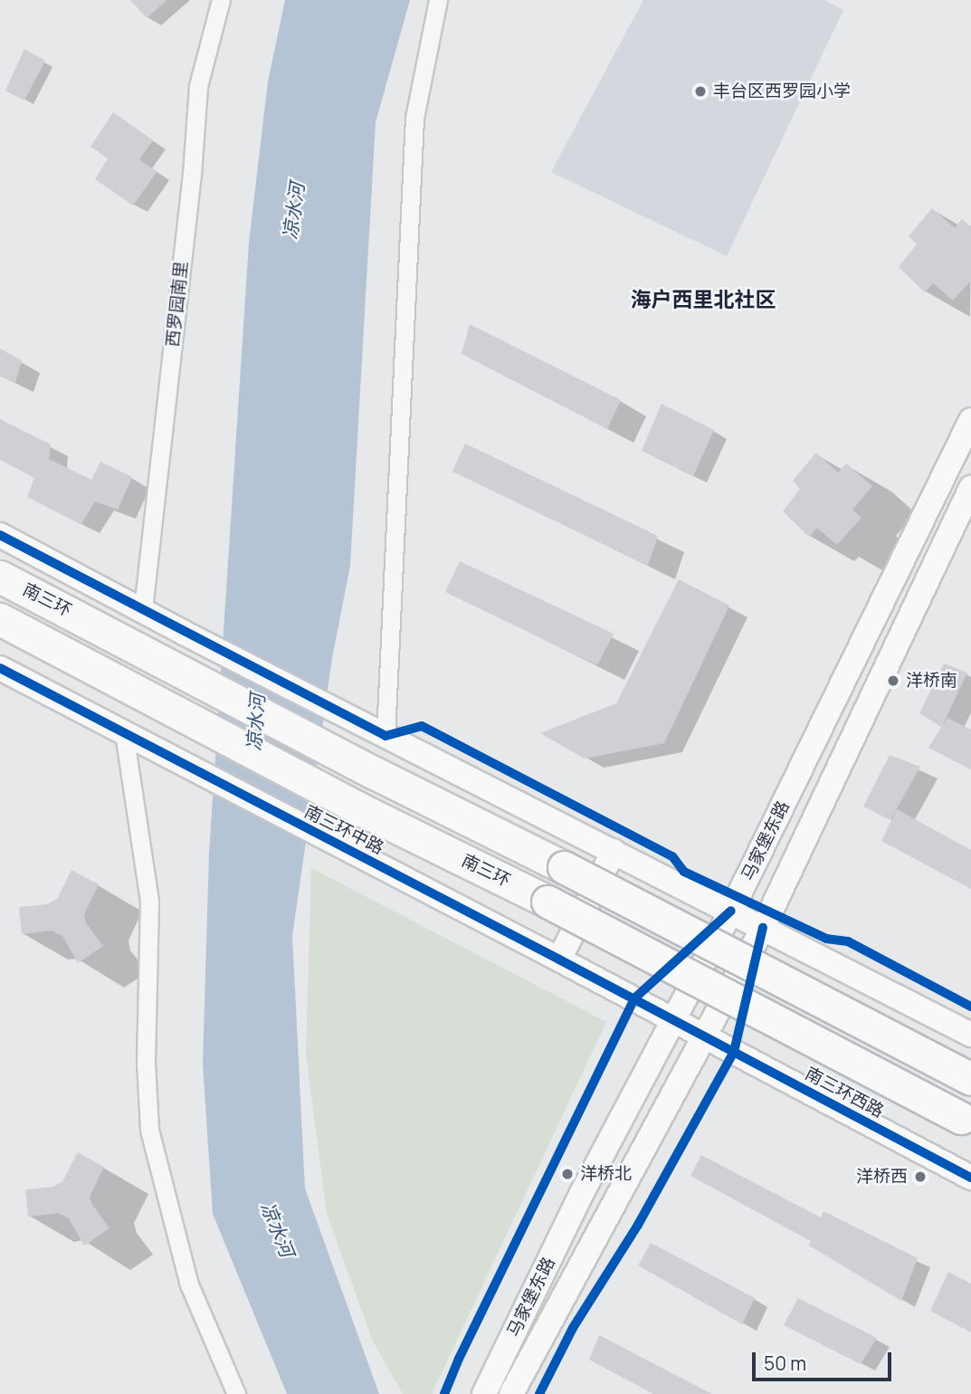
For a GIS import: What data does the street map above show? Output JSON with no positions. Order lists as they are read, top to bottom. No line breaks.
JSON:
{"streets":{"highway":["南三环"],"street":["西罗园南里","南三环中路","马家堡东路","南三环西路"]},"crossings":[["南三环中路","马家堡东路"],["南三环中路","南三环西路"],["马家堡东路","南三环西路"]],"districts":["海户西里北社区"],"water":["凉水河"],"places":["丰台区西罗园小学","洋桥南","洋桥北","洋桥西"],"scale_bar":"50 m"}
